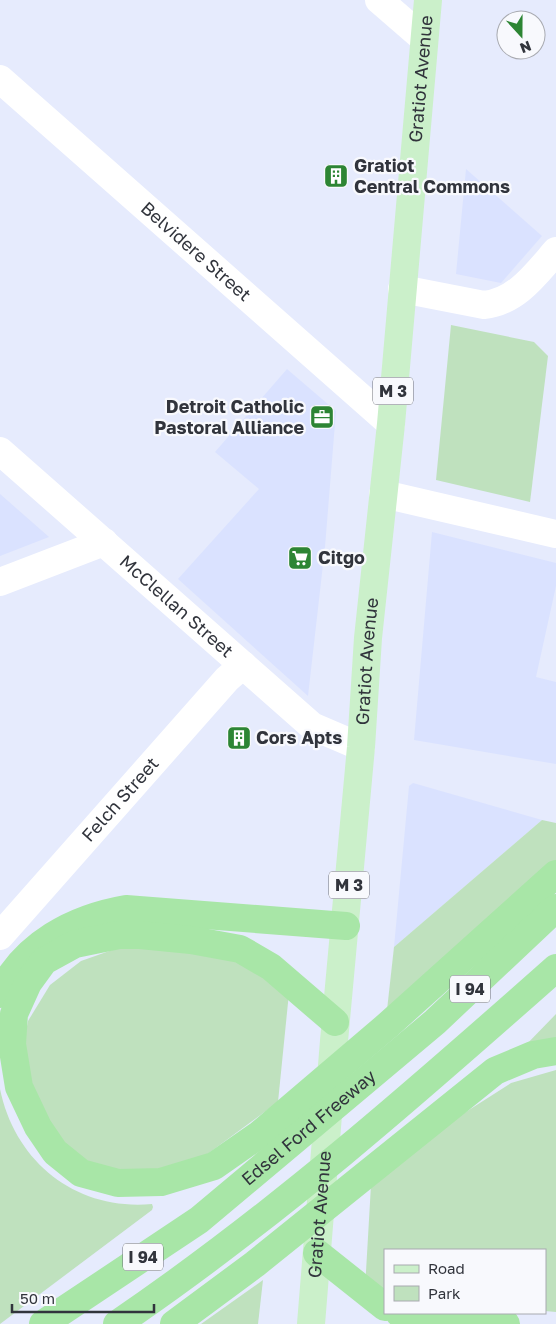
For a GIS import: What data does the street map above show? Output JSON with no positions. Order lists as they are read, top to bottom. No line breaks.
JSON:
{"streets":{"highway":["I 94","Edsel Ford Freeway"],"main road":["Gratiot Avenue","M 3"],"street":["Belvidere Street","McClellan Street","Felch Street"]},"crossings":[["Gratiot Avenue","Belvidere Street"],["Gratiot Avenue","McClellan Street"],["McClellan Street","Felch Street"]],"places":{"building":["Gratiot Central Commons","Cors Apts"],"office":["Detroit Catholic Pastoral Alliance"],"supermarket":["Citgo"]},"legend":["Road","Park"],"scale_bar":"50 m","north":"bottom"}
